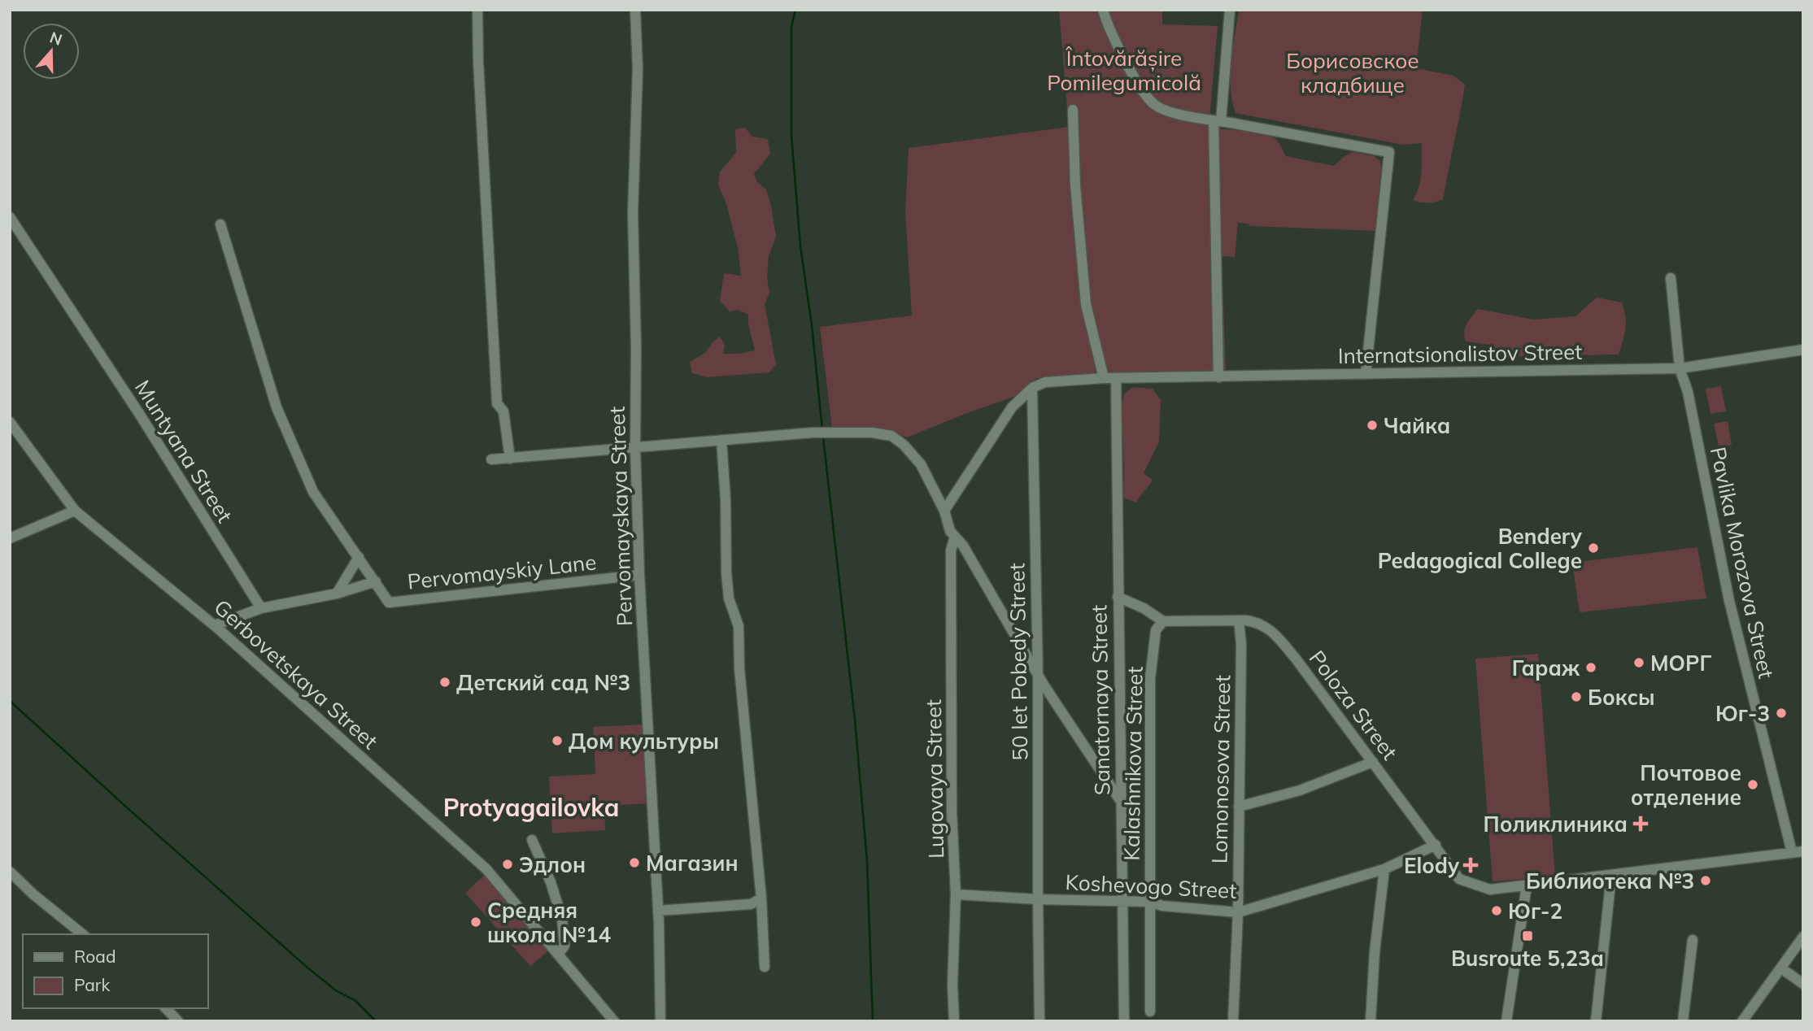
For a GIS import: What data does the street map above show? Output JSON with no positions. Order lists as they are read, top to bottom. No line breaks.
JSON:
{"streets":{"street":["Internatsionalistov Street","Muntyana Street","Pervomayskaya Street","Pavlika Morozova Street","Pervomayskiy Lane","50 let Pobedy Street","Gerbovetskaya Street","Sanatornaya Street","Poloza Street","Kalashnikova Street","Lomonosova Street","Lugovaya Street","Koshevogo Street"]},"crossings":[["Internatsionalistov Street","Pavlika Morozova Street"],["Internatsionalistov Street","Sanatornaya Street"],["Pervomayskaya Street","Pervomayskiy Lane"],["Pavlika Morozova Street","Poloza Street"],["50 let Pobedy Street","Koshevogo Street"],["Sanatornaya Street","Koshevogo Street"],["Poloza Street","Kalashnikova Street"],["Poloza Street","Lomonosova Street"],["Poloza Street","Koshevogo Street"],["Kalashnikova Street","Koshevogo Street"],["Lomonosova Street","Koshevogo Street"],["Lugovaya Street","Koshevogo Street"]],"districts":["Protyagailovka"],"parks":["Întovărășire Pomilegumicolă","Борисовское кладбище"],"places":{"other":["Чайка","Bendery Pedagogical College","МОРГ","Гараж","Детский сад №3","Боксы","Юг-3","Дом культуры","Почтовое отделение","Магазин","Эдлон","Библиотека №3","Юг-2","Средняя школа №14"],"health":["Поликлиника","Elody"],"transit":["Busroute 5,23а"]},"legend":["Road","Park"],"north":"top"}
